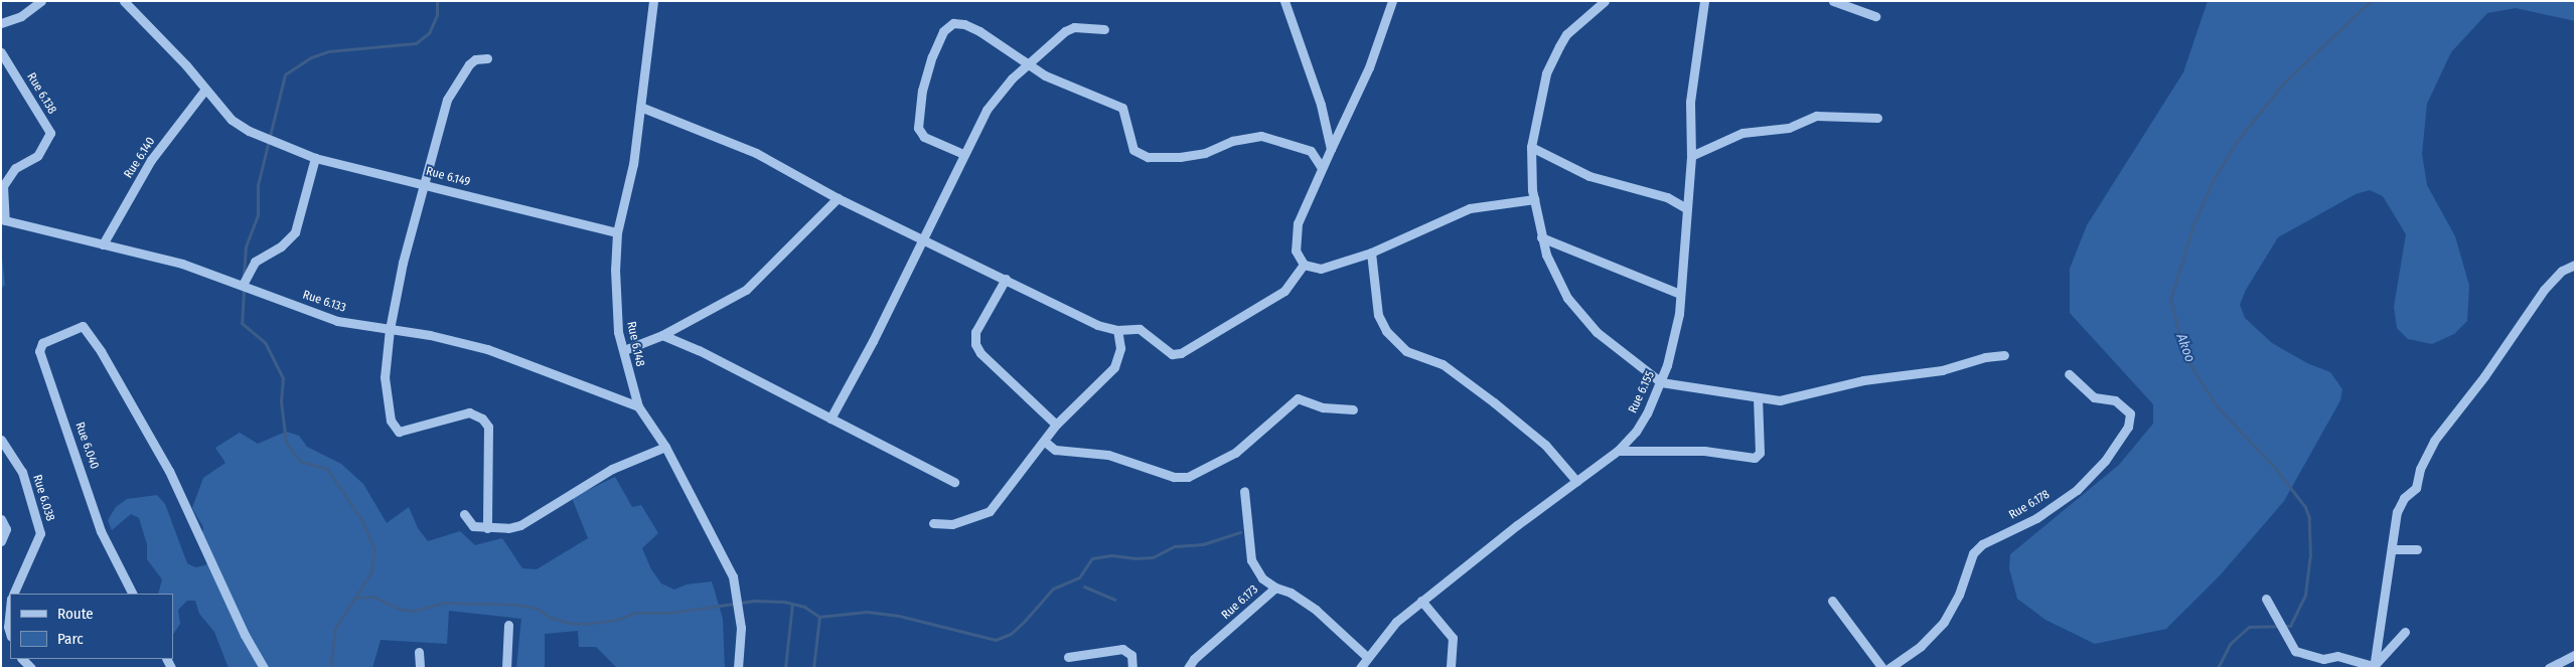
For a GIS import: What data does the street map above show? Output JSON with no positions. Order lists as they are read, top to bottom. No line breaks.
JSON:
{"streets":{"street":["Rue 6.138","Rue 6.140","Rue 6.149","Rue 6.133","Rue 6.148","Rue 6.155","Rue 6.040","Rue 6.038","Rue 6.178","Rue 6.173"]},"crossings":[["Rue 6.138","Rue 6.133"],["Rue 6.140","Rue 6.149"],["Rue 6.140","Rue 6.133"],["Rue 6.149","Rue 6.148"],["Rue 6.133","Rue 6.148"]],"water":["Akoo"],"legend":["Route","Parc"]}
